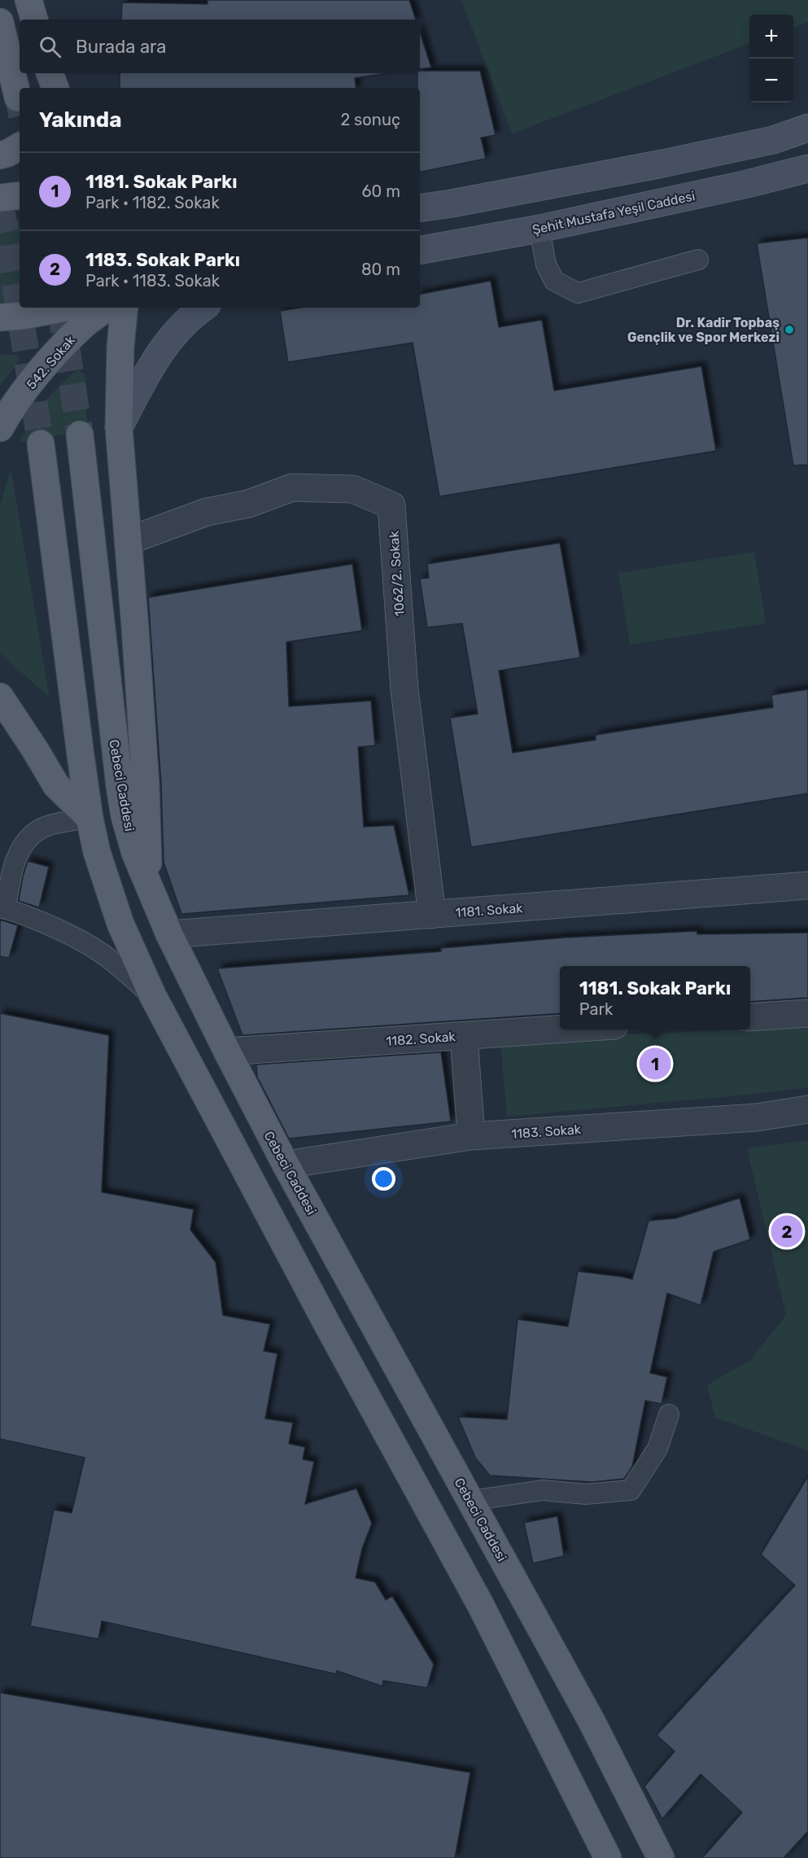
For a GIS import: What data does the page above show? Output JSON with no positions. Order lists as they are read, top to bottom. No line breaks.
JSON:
{"streets":{"main road":["Şehit Mustafa Yeşil Caddesi","542. Sokak","Cebeci Caddesi"],"street":["1062/2. Sokak","1181. Sokak","1182. Sokak","1183. Sokak"]},"crossings":[["1062/2. Sokak","1181. Sokak"],["Cebeci Caddesi","1181. Sokak"],["Cebeci Caddesi","1182. Sokak"],["Cebeci Caddesi","1183. Sokak"]],"places":["Dr. Kadir Topbaş Gençlik ve Spor Merkezi"],"page":{"map_buttons":["+","−"],"search":"Burada ara","heading":["Yakında","2 sonuç"],"list":[{"mark":"1","name":"1181. Sokak Parkı","note":"Park · 1182. Sokak","value":"60 m"},{"mark":"2","name":"1183. Sokak Parkı","note":"Park · 1183. Sokak","value":"80 m"}],"popup":["1181. Sokak Parkı","Park"],"pins":["1","2"]}}
